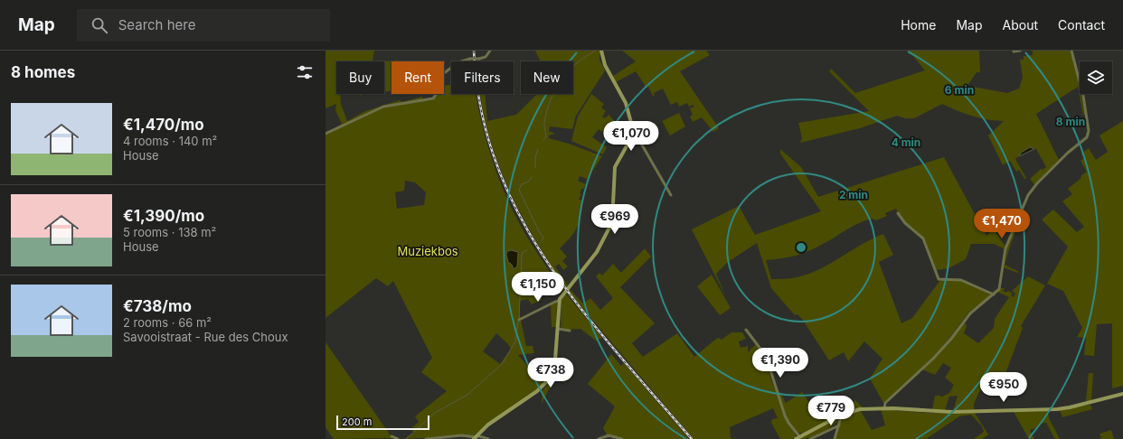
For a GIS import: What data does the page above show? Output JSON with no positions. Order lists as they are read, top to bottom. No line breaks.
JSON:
{"parks":["Muziekbos"],"scale_bar":"200 m","page":{"header":"Map","search":"Search here","nav":["Home","Map","About","Contact"],"heading":"8 homes","chip":["Buy","Rent","Filters","New"],"list":[{"name":"€1,470/mo","note":"4 rooms · 140 m² · House"},{"name":"€1,390/mo","note":"5 rooms · 138 m² · House"},{"name":"€738/mo","note":"2 rooms · 66 m² · Savooistraat - Rue des Choux"}],"price":["€1,070","€969","€1,470","€1,150","€1,390","€738","€950","€779"],"scale":"200 m"},"rings":["6 min","8 min","4 min","2 min"]}
